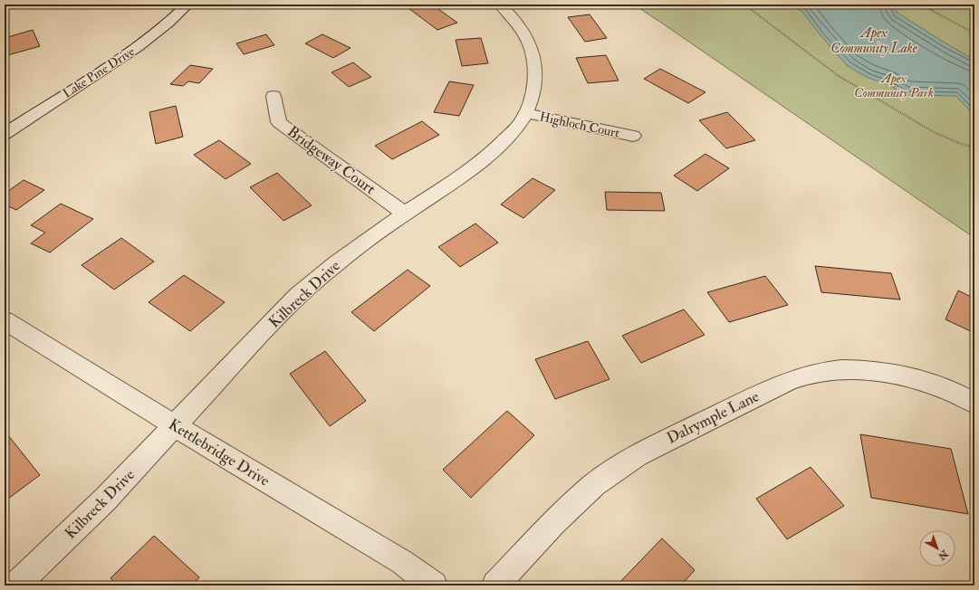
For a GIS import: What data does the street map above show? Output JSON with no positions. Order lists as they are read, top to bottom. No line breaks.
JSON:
{"streets":{"street":["Lake Pine Drive","Highloch Court","Bridgeway Court","Kilbreck Drive","Dalrymple Lane","Kettlebridge Drive"]},"crossings":[["Highloch Court","Kilbreck Drive"],["Bridgeway Court","Kilbreck Drive"],["Kilbreck Drive","Kettlebridge Drive"]],"water":["Apex Community Lake"],"parks":["Apex Community Park"],"north":"bottom right"}
